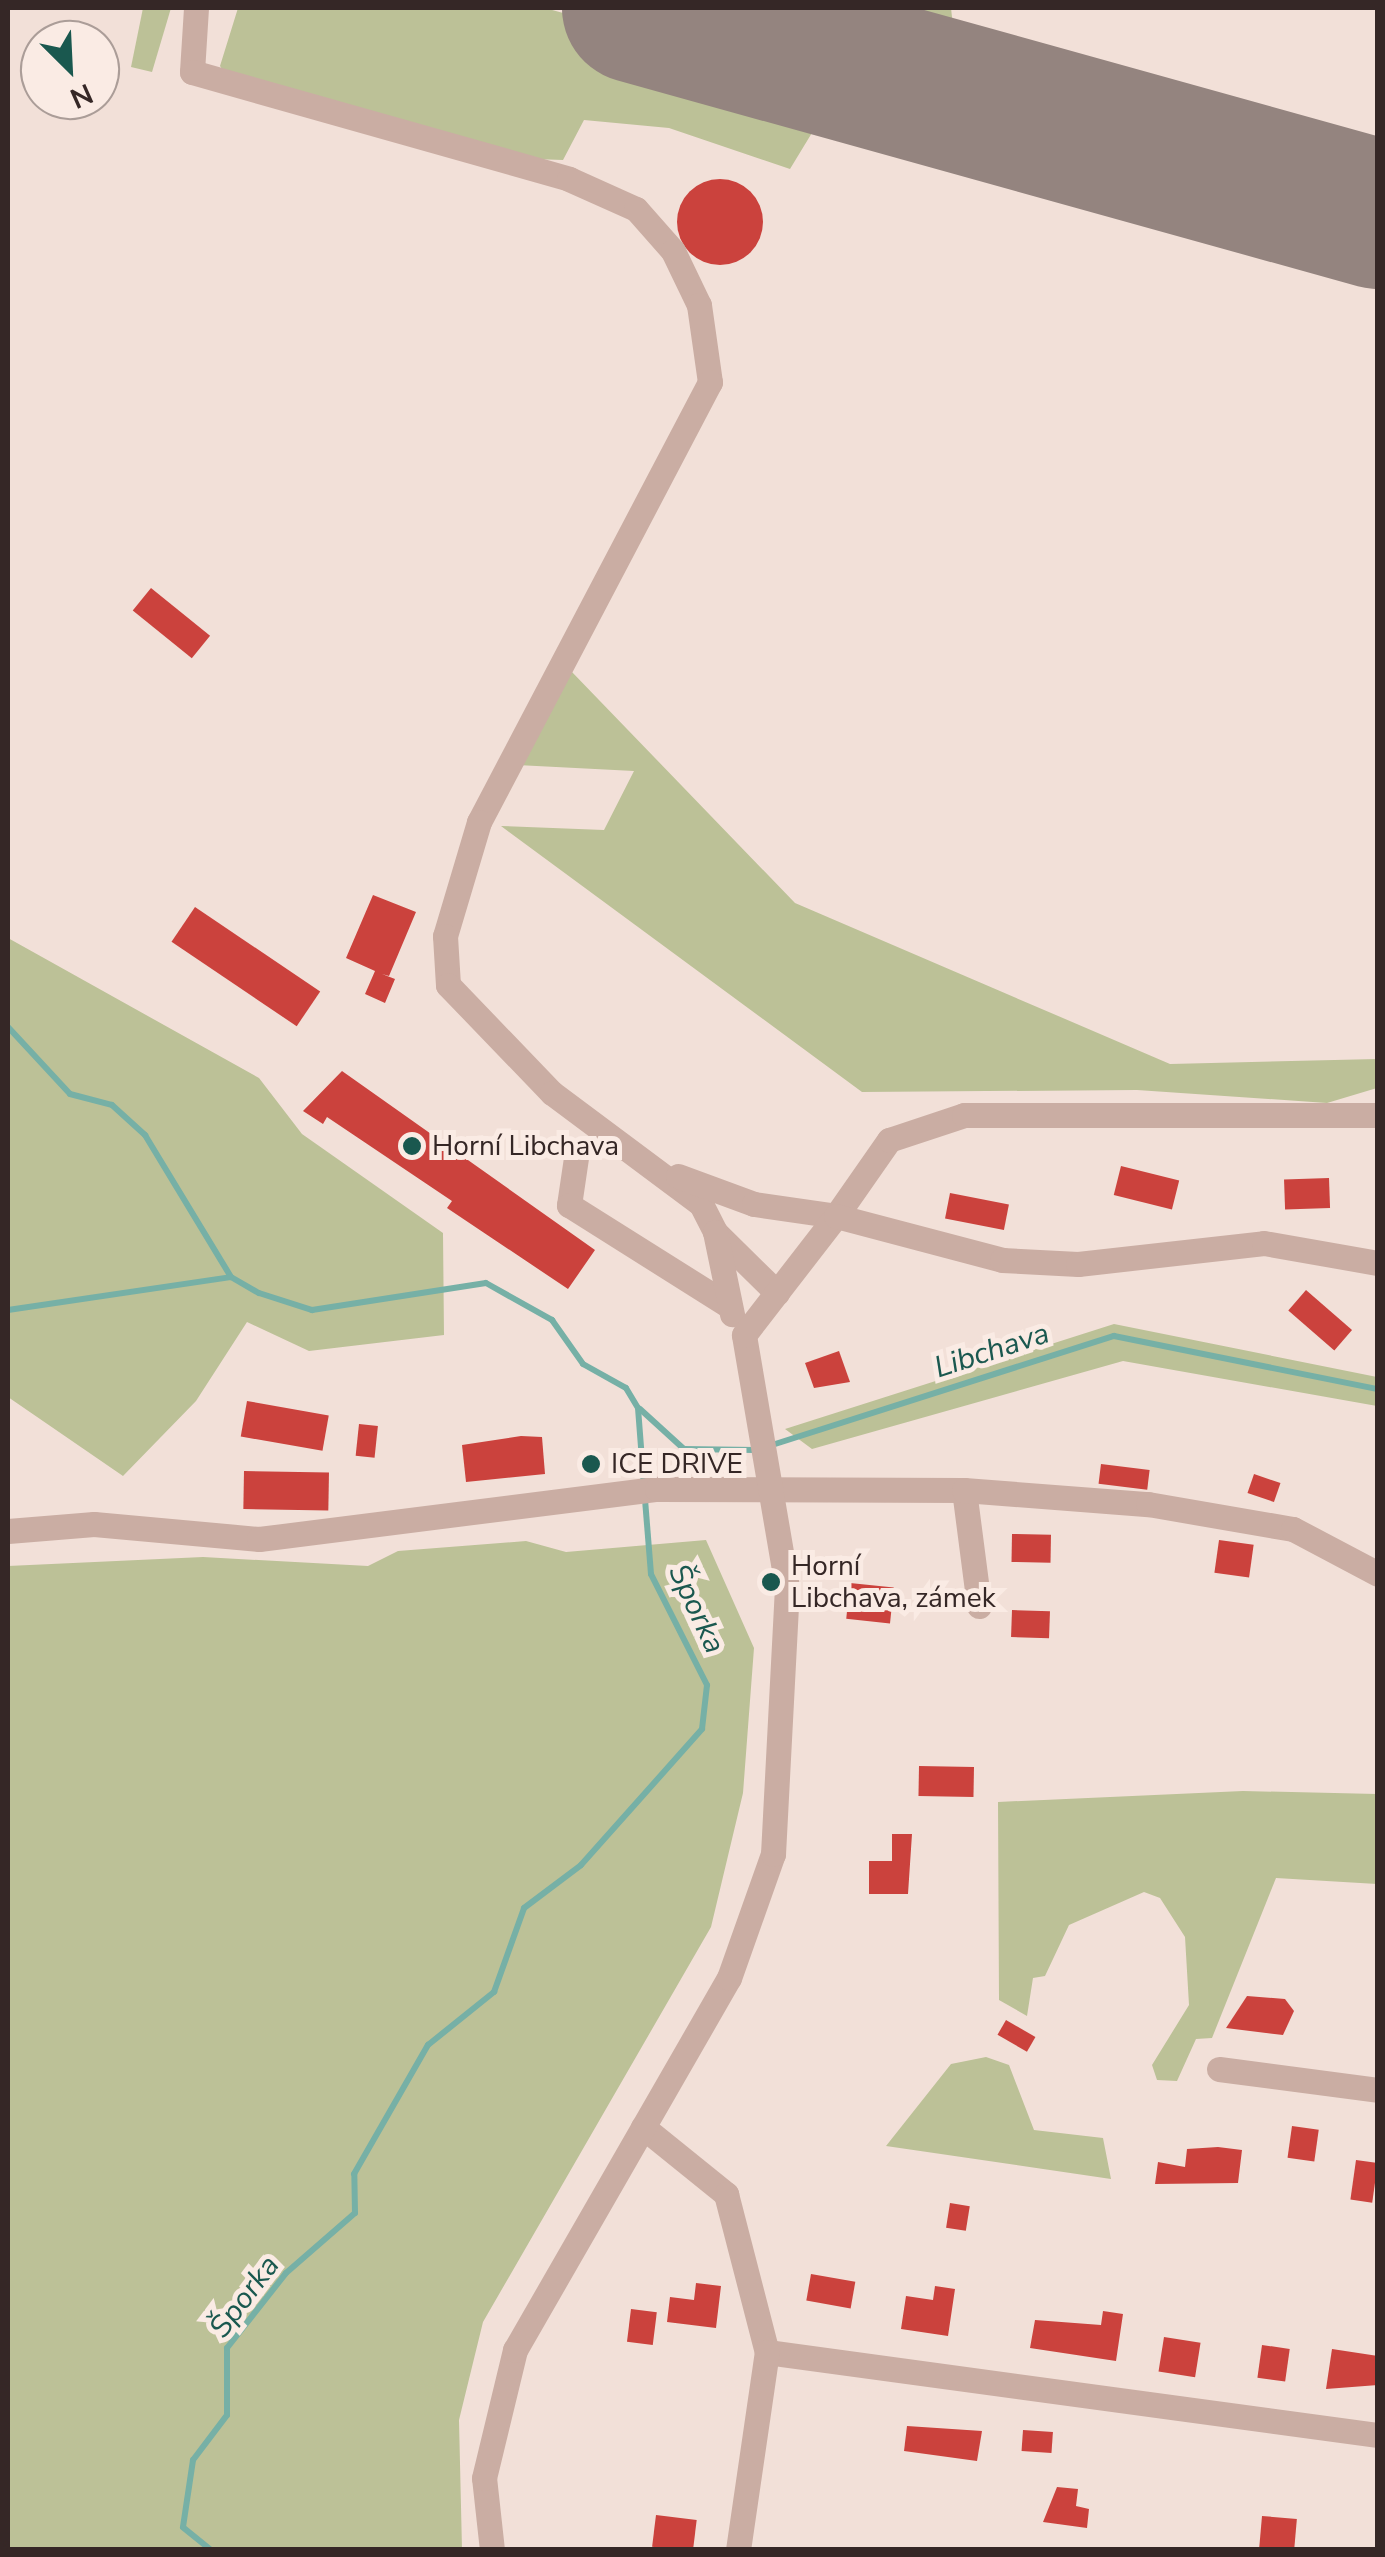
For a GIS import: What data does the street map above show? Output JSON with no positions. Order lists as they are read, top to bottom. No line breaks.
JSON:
{"water":["Libchava","Šporka"],"places":["Horní Libchava","ICE DRIVE","Horní Libchava, zámek"],"north":"bottom right"}
